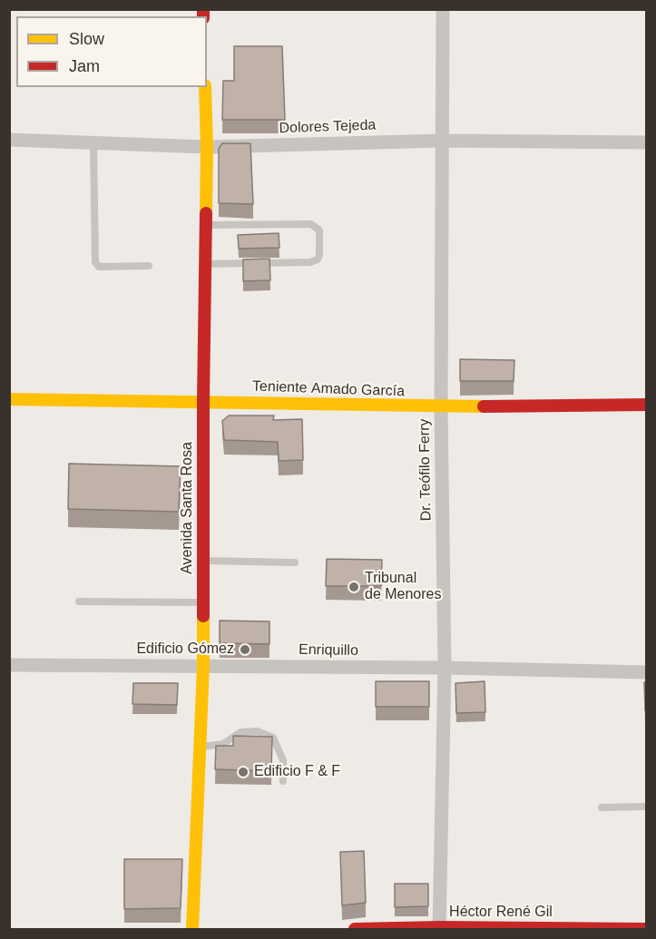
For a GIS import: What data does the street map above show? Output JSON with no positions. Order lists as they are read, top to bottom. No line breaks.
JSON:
{"streets":{"main road":["Teniente Amado García","Avenida Santa Rosa","Héctor René Gil"],"street":["Dolores Tejeda","Dr. Teófilo Ferry","Enriquillo"]},"crossings":[["Dolores Tejeda","Dr. Teófilo Ferry"],["Dolores Tejeda","Avenida Santa Rosa"],["Teniente Amado García","Dr. Teófilo Ferry"],["Teniente Amado García","Avenida Santa Rosa"],["Dr. Teófilo Ferry","Enriquillo"],["Dr. Teófilo Ferry","Héctor René Gil"],["Avenida Santa Rosa","Enriquillo"]],"places":["Tribunal de Menores","Edificio Gómez","Edificio F & F"],"legend":["Slow","Jam"]}
